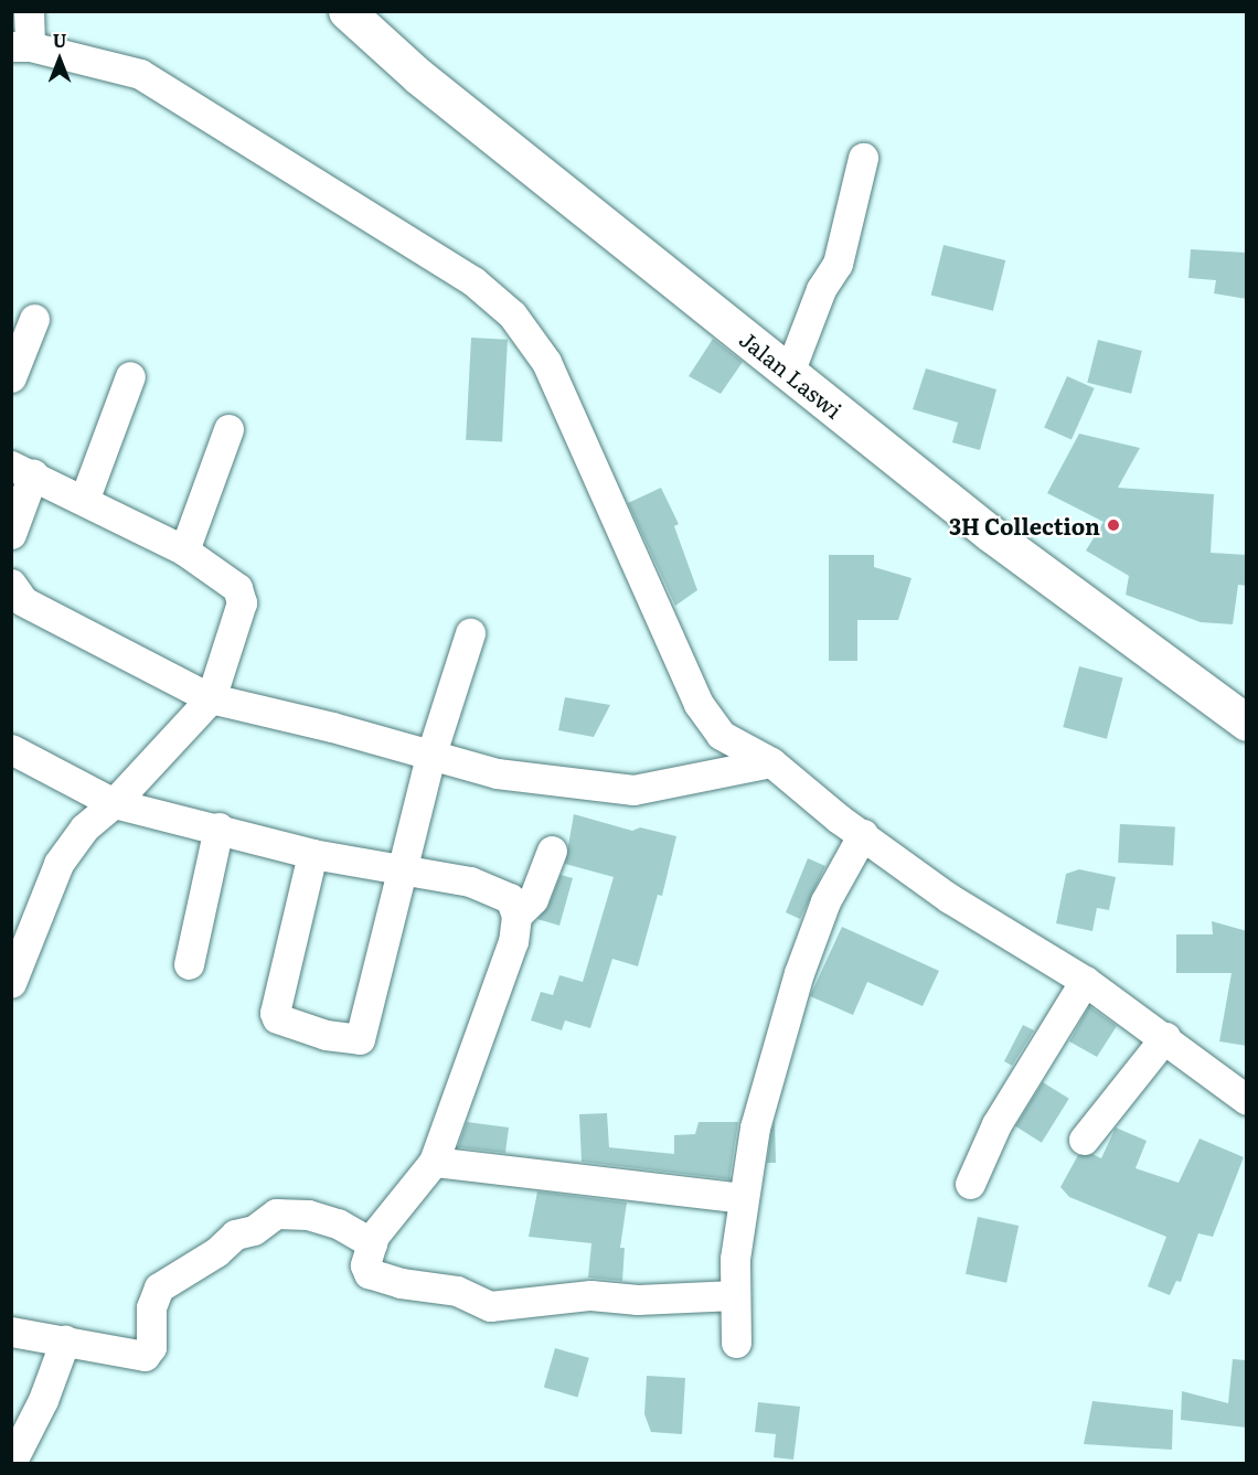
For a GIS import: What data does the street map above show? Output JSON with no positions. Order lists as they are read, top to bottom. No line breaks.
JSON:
{"streets":{"street":["Jalan Laswi"]},"places":["3H Collection"],"north":"top"}
